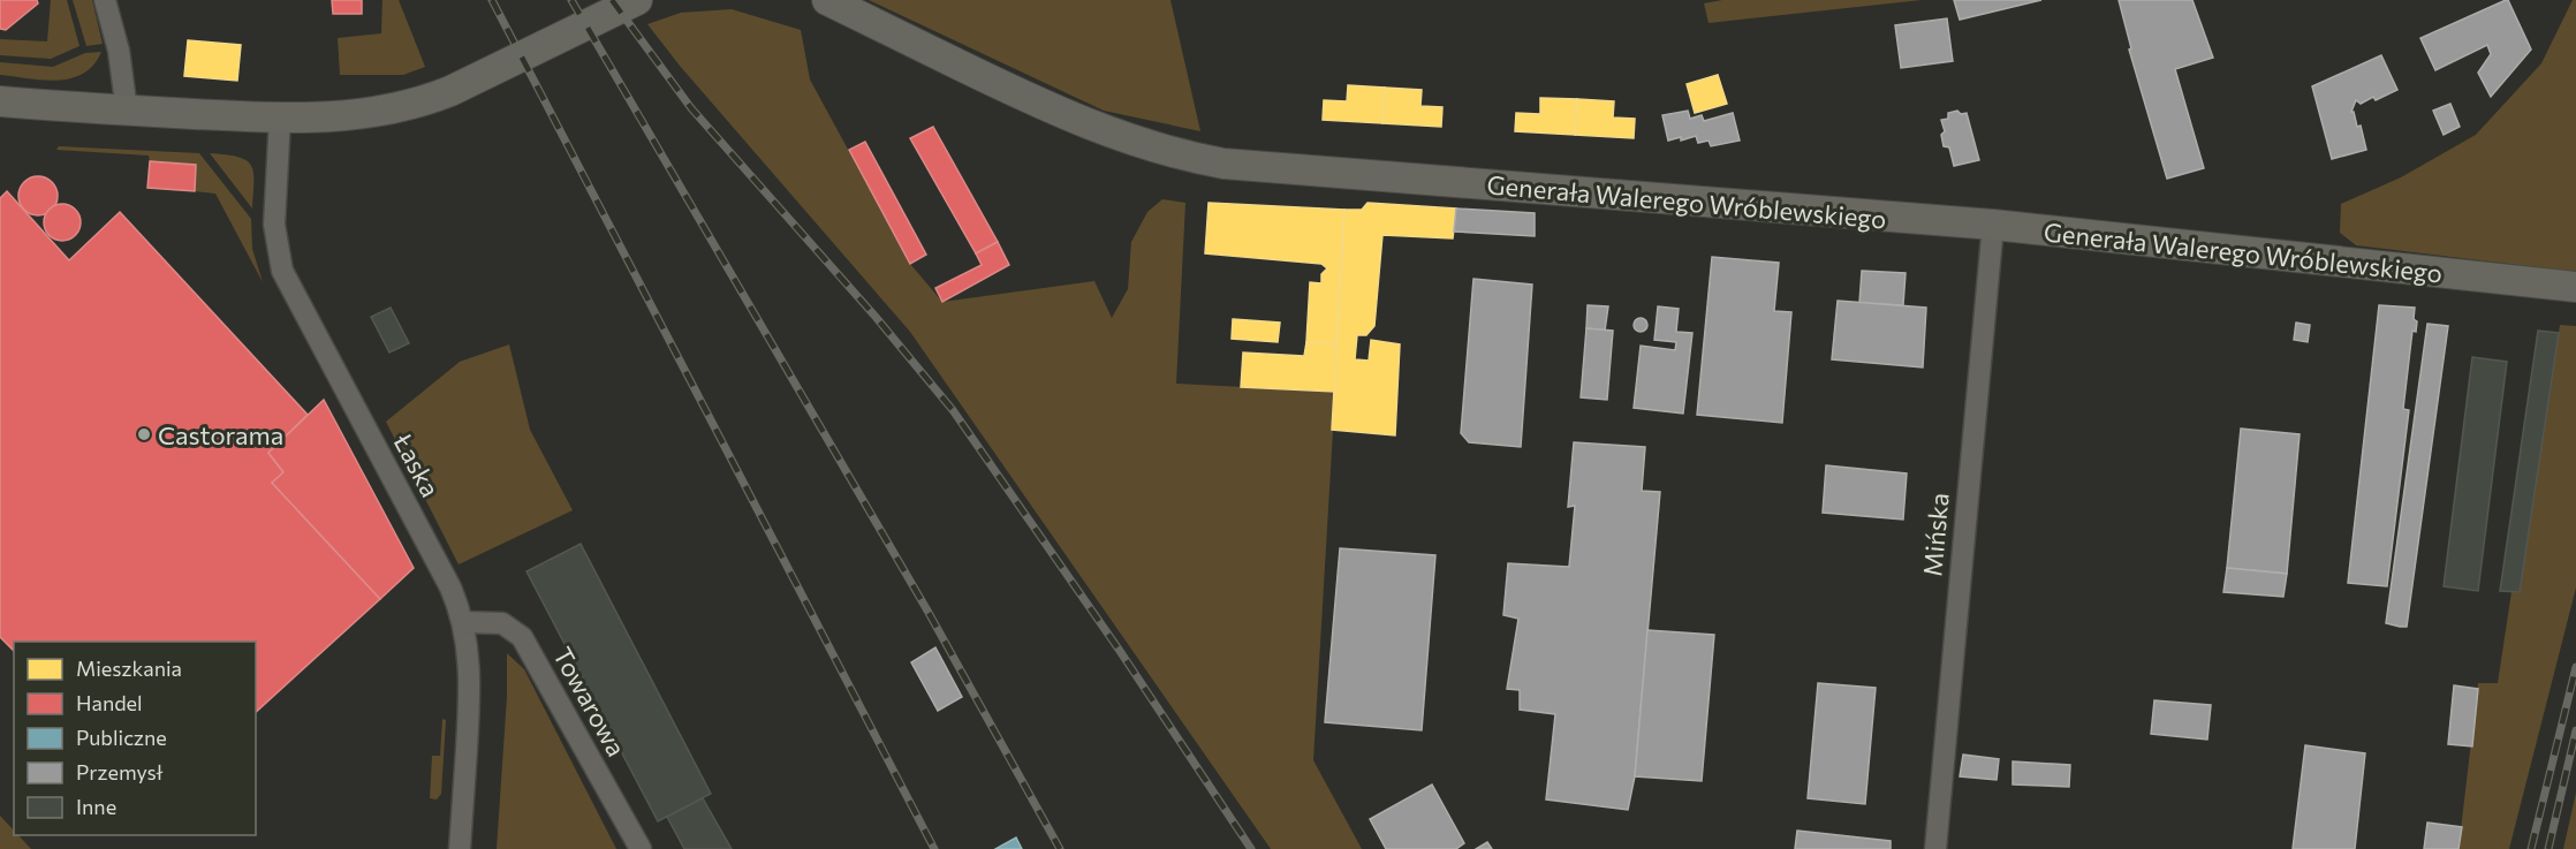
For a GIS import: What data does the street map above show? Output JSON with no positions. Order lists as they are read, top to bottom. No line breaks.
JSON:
{"streets":{"street":["Generała Walerego Wróblewskiego","Łaska","Mińska","Towarowa"]},"crossings":[["Generała Walerego Wróblewskiego","Mińska"],["Łaska","Towarowa"]],"places":["Castorama"],"legend":["Mieszkania","Handel","Publiczne","Przemysł","Inne"]}
